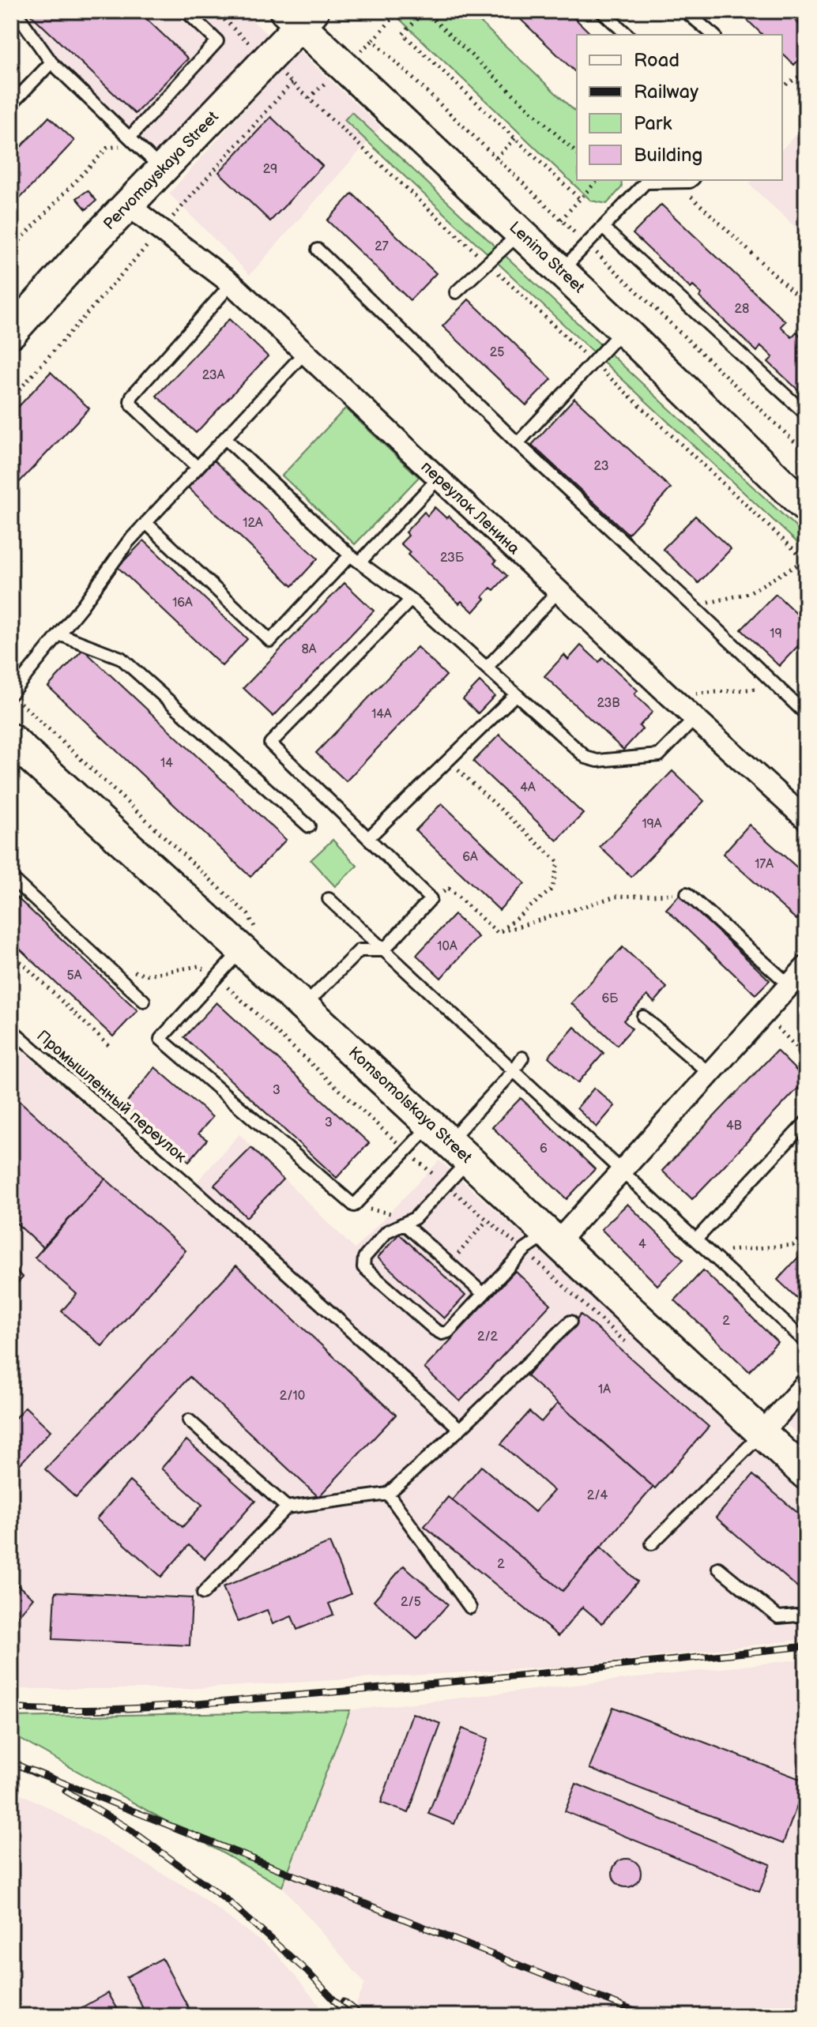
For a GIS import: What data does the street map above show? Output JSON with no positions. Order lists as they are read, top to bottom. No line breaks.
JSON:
{"streets":{"main road":["Pervomayskaya Street","Lenina Street","Komsomolskaya Street"],"street":["переулок Ленина"],"lane":["Промышленный переулок"]},"crossings":[["Pervomayskaya Street","Lenina Street"],["Pervomayskaya Street","переулок Ленина"]],"house_numbers":["29","27","28","25","23А","23","12А","23Б","16А","19","8А","23В","14А","14","4А","19А","6А","17А","10А","5А","6Б","3","3","4В","6","4","2","2/2","1А","2/10","2/4","2","2/5"],"legend":["Road","Railway","Park","Building"]}
